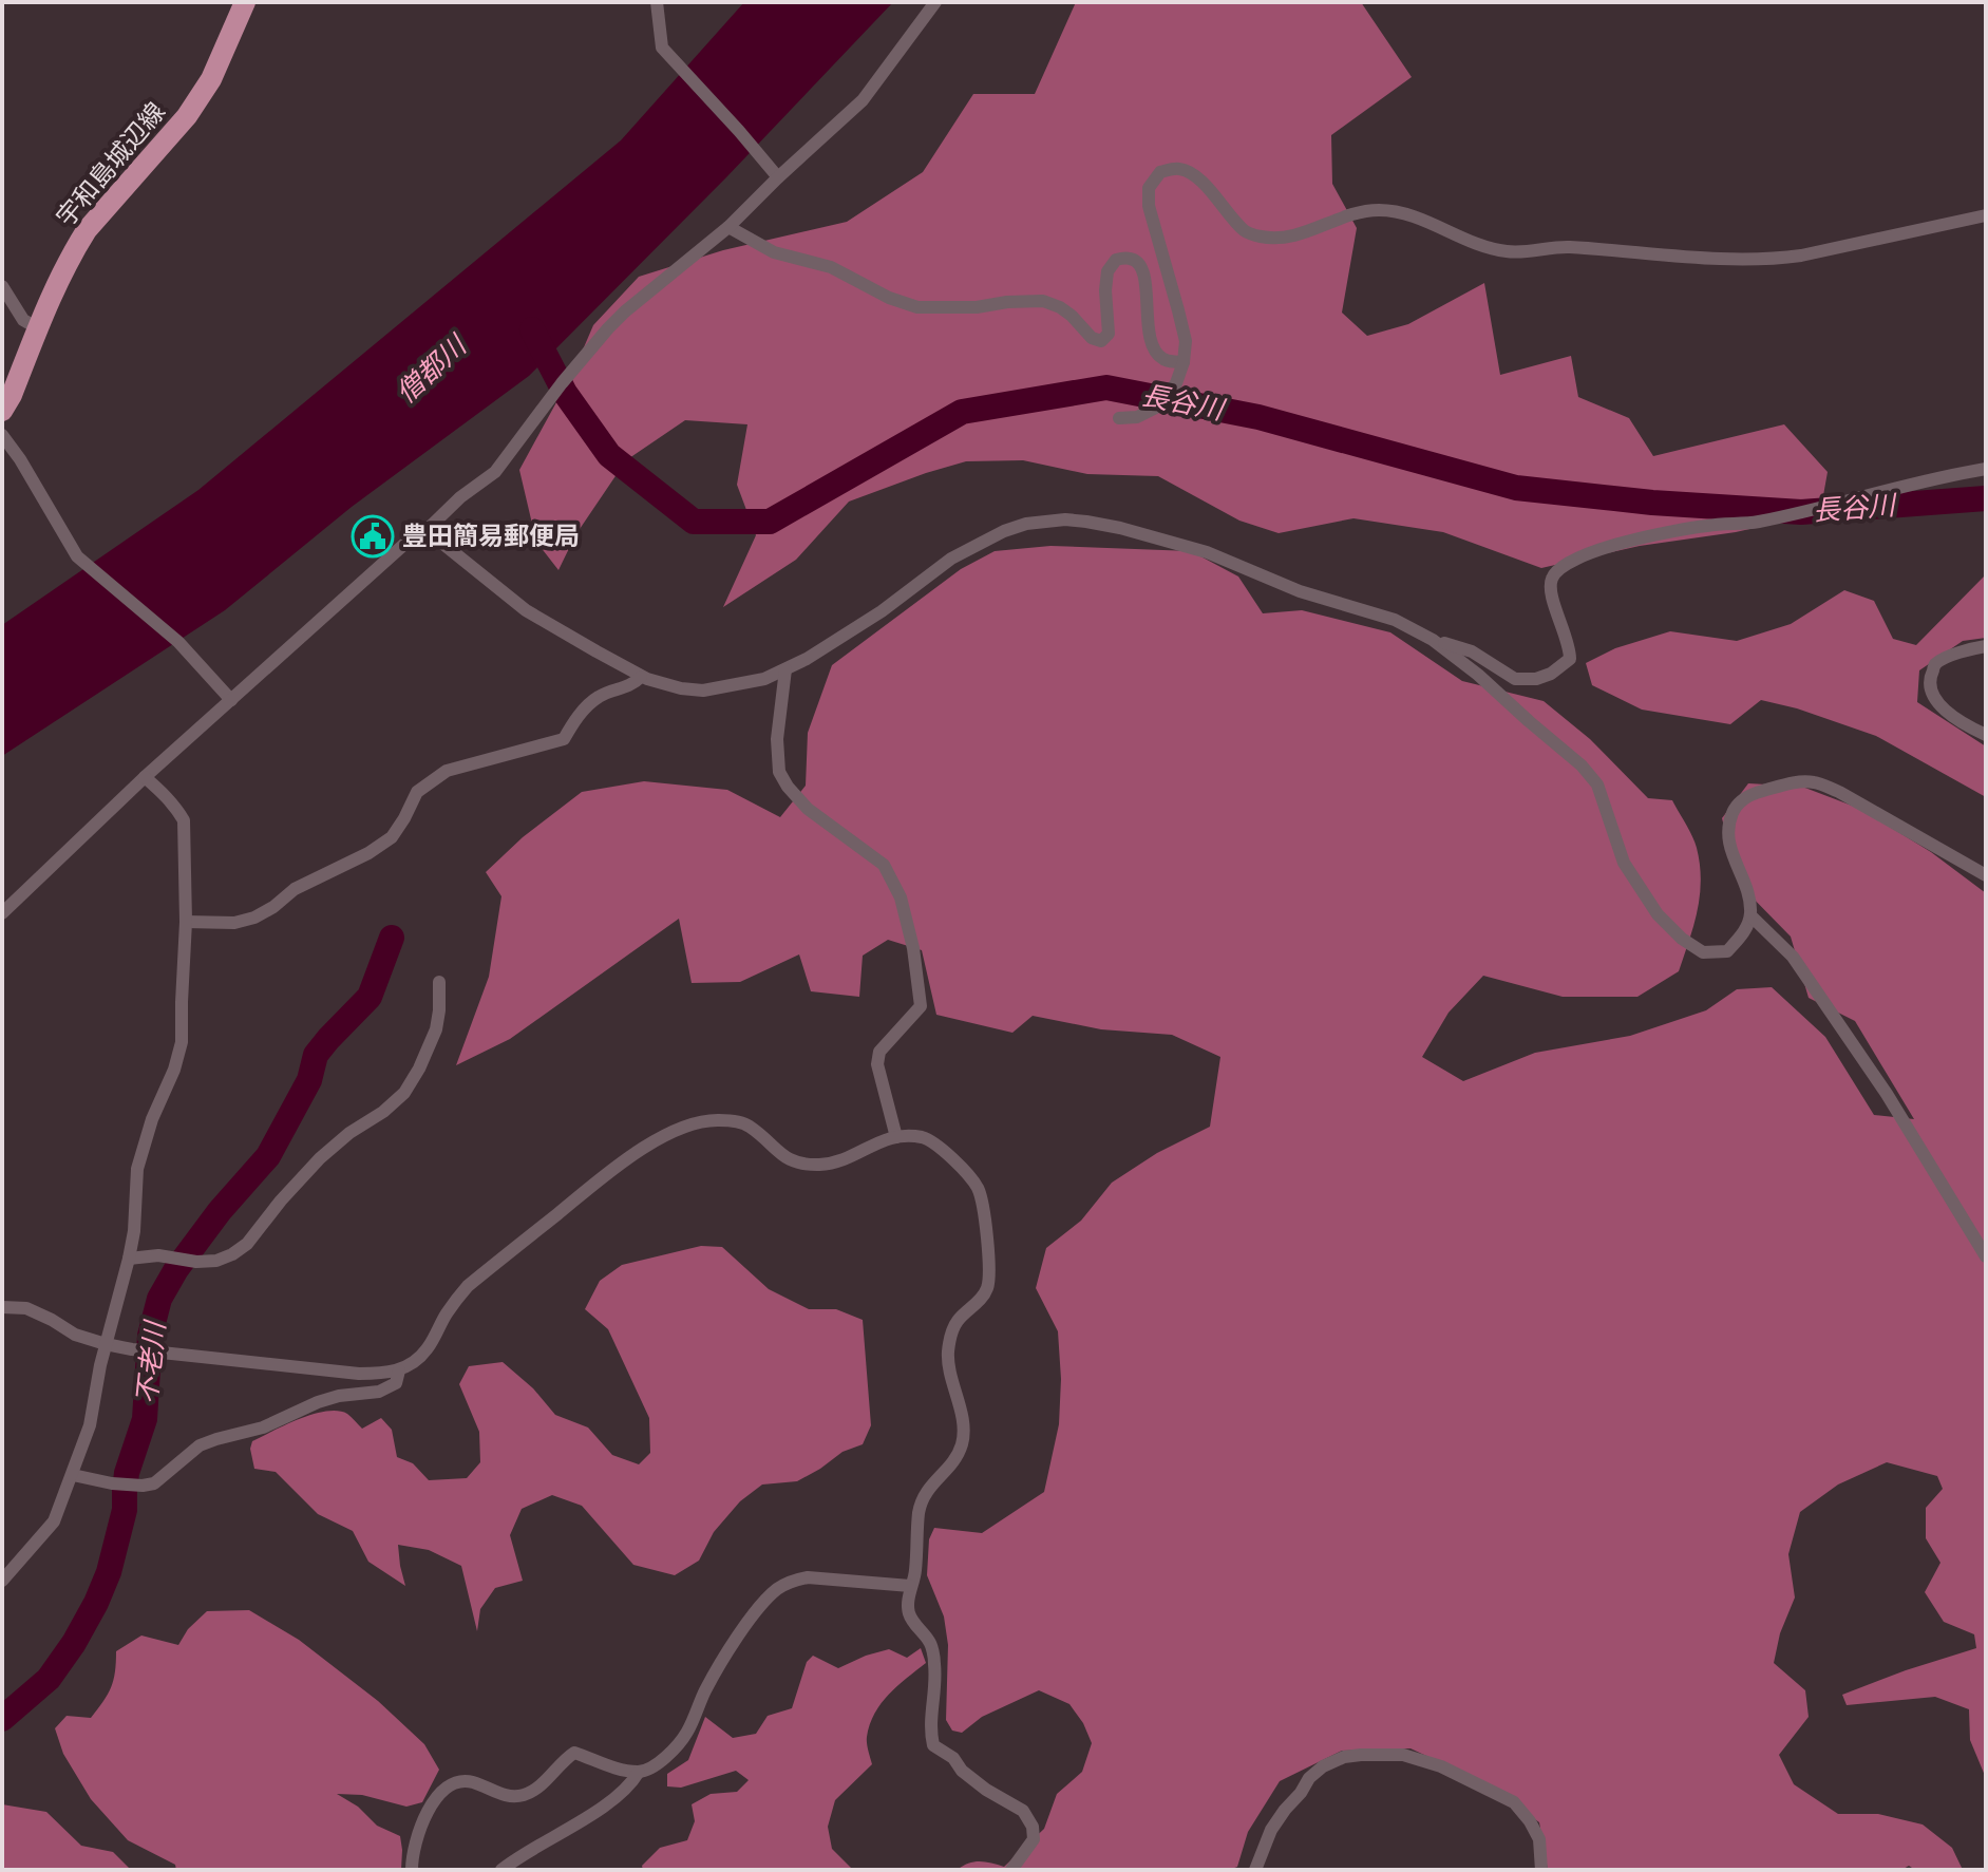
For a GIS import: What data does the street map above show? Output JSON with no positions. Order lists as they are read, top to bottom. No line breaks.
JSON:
{"streets":{"main road":["宇和島城辺線"]},"water":["僧都川","長谷川","不老川"],"places":{"public building":["豊田簡易郵便局"]}}
